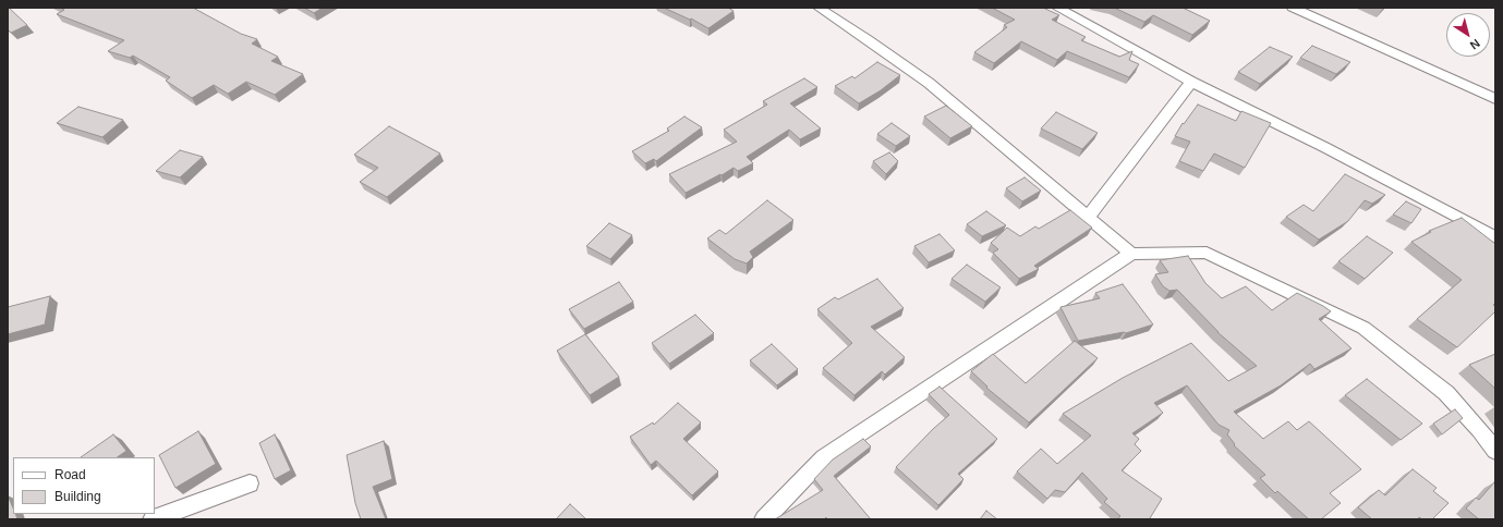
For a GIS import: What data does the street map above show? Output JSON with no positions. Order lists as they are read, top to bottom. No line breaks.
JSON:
{"legend":["Road","Building"],"north":"bottom right"}
